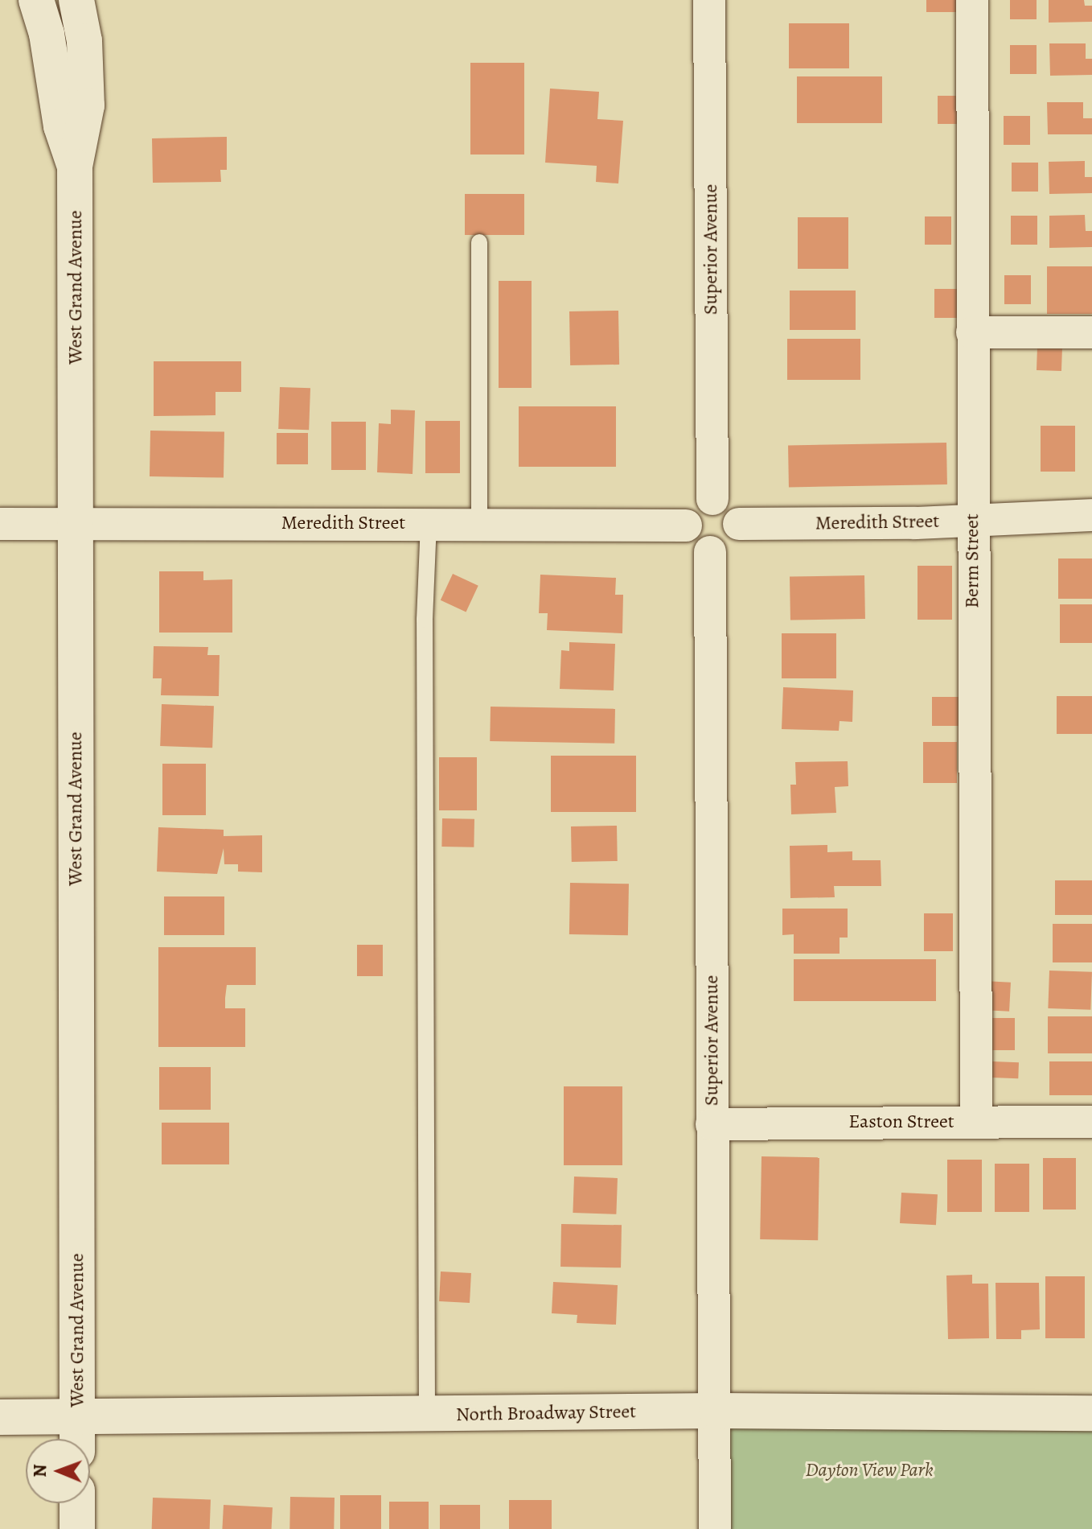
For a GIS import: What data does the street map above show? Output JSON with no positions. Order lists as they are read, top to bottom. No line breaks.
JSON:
{"streets":{"street":["Superior Avenue","West Grand Avenue","Meredith Street","Berm Street","Easton Street","North Broadway Street"]},"crossings":[["Superior Avenue","Meredith Street"],["Superior Avenue","Easton Street"],["Superior Avenue","North Broadway Street"],["West Grand Avenue","Meredith Street"],["West Grand Avenue","North Broadway Street"],["Meredith Street","Berm Street"],["Berm Street","Easton Street"]],"parks":["Dayton View Park"],"north":"left"}
